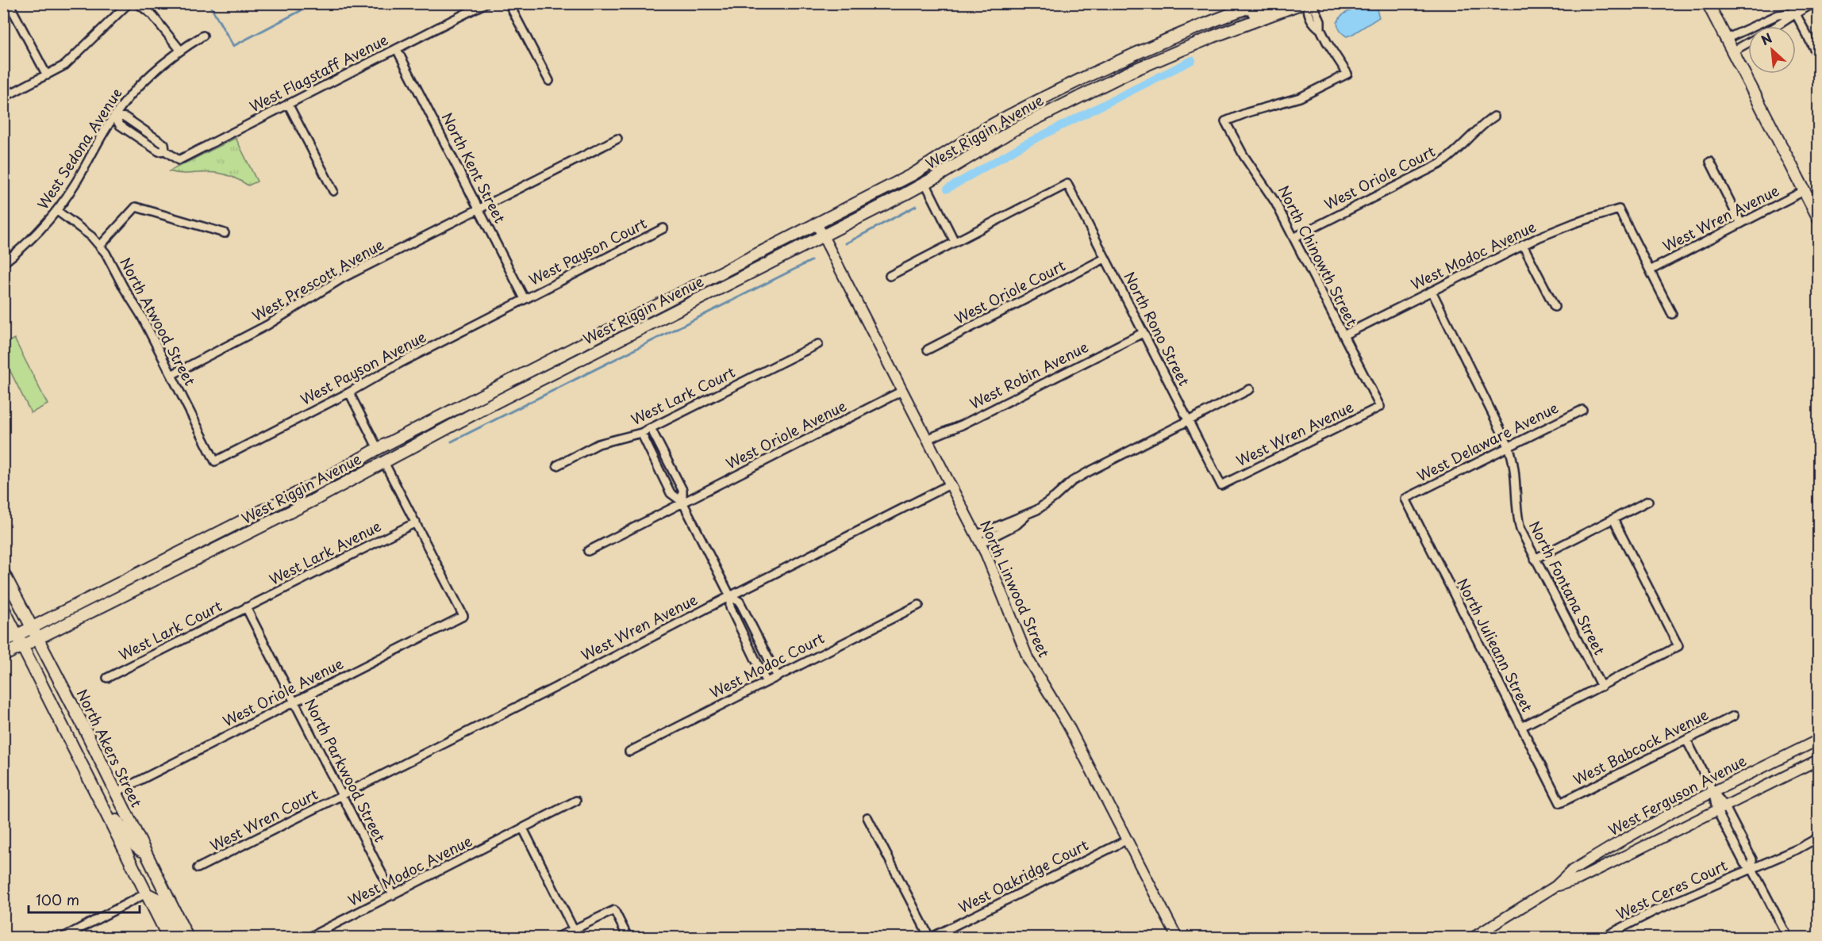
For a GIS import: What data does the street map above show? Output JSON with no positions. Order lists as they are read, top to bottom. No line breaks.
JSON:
{"streets":{"main road":["West Riggin Avenue","North Akers Street"],"street":["West Flagstaff Avenue","West Sedona Avenue","North Kent Street","West Oriole Court","West Wren Avenue","West Payson Court","North Chinowth Street","West Modoc Avenue","West Prescott Avenue","North Atwood Street","North Rono Street","West Payson Avenue","West Robin Avenue","West Lark Court","West Oriole Avenue","West Delaware Avenue","West Lark Avenue","North Fontana Street","North Linwood Street","North Julieann Street","West Modoc Court","West Babcock Avenue","North Parkwood Street","West Ferguson Avenue","West Wren Court","West Oakridge Court","West Ceres Court"]},"crossings":[["West Flagstaff Avenue","West Sedona Avenue"],["West Flagstaff Avenue","North Kent Street"],["West Riggin Avenue","North Linwood Street"],["West Riggin Avenue","North Akers Street"],["West Sedona Avenue","North Atwood Street"],["North Kent Street","West Payson Court"],["North Kent Street","West Prescott Avenue"],["North Kent Street","West Payson Avenue"],["West Oriole Court","North Chinowth Street"],["West Oriole Court","North Rono Street"],["West Wren Avenue","North Chinowth Street"],["West Wren Avenue","West Modoc Avenue"],["West Wren Avenue","North Rono Street"],["West Wren Avenue","North Linwood Street"],["West Wren Avenue","North Parkwood Street"],["West Wren Avenue","West Wren Court"],["West Payson Court","West Payson Avenue"],["North Chinowth Street","West Modoc Avenue"],["West Modoc Avenue","North Fontana Street"],["West Modoc Avenue","North Parkwood Street"],["West Prescott Avenue","North Atwood Street"],["North Atwood Street","West Payson Avenue"],["North Rono Street","West Robin Avenue"],["West Robin Avenue","North Linwood Street"],["West Lark Court","West Lark Avenue"],["West Lark Court","North Parkwood Street"],["West Oriole Avenue","West Lark Avenue"],["West Oriole Avenue","North Linwood Street"],["West Oriole Avenue","North Akers Street"],["West Oriole Avenue","North Parkwood Street"],["West Delaware Avenue","North Fontana Street"],["West Delaware Avenue","North Julieann Street"],["West Lark Avenue","North Parkwood Street"],["North Linwood Street","West Oakridge Court"],["North Julieann Street","West Babcock Avenue"],["North Parkwood Street","West Wren Court"]],"scale_bar":"100 m","north":"top left"}
